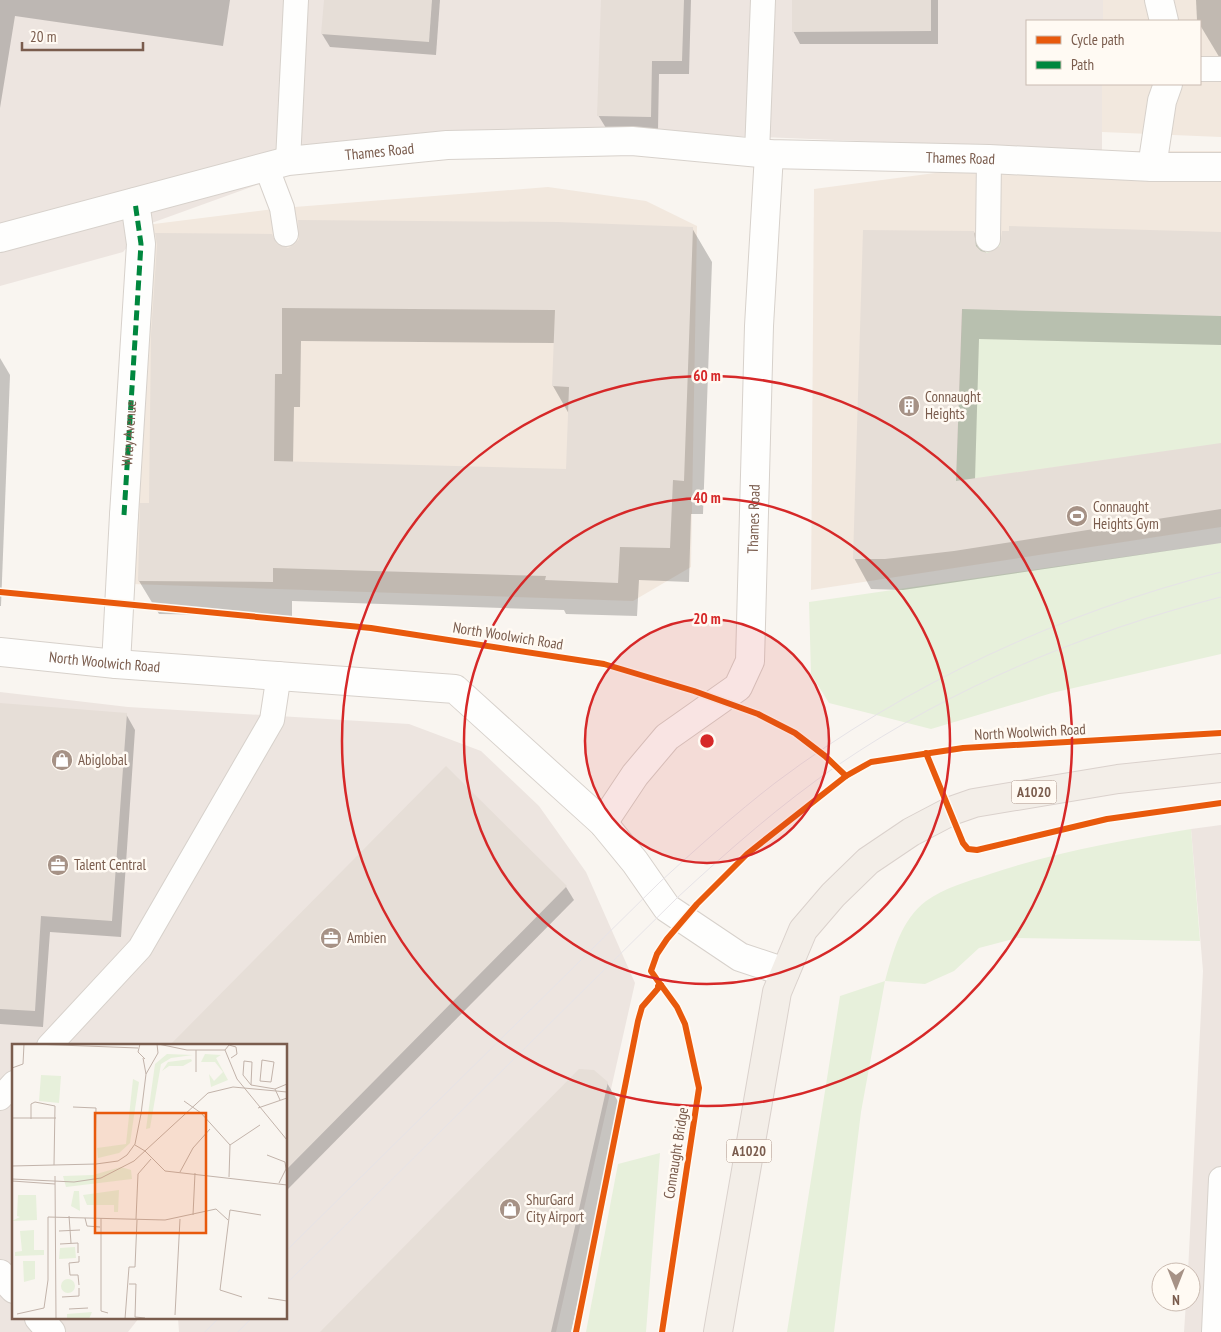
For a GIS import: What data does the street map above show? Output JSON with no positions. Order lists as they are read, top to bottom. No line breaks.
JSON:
{"streets":{"main road":["A1020"],"street":["Thames Road","Wray Avenue","North Woolwich Road"],"cycle path":["Connaught Bridge"]},"crossings":[["Thames Road","Wray Avenue"],["Thames Road","North Woolwich Road"],["Wray Avenue","North Woolwich Road"],["North Woolwich Road","A1020"]],"places":{"building":["Connaught Heights"],"sports":["Connaught Heights Gym"],"shop":["Abiglobal","ShurGard City Airport"],"office":["Talent Central","Ambien"]},"legend":["Cycle path","Path"],"scale_bar":"20 m","north":"bottom","rings":["60 m","40 m","20 m"]}
